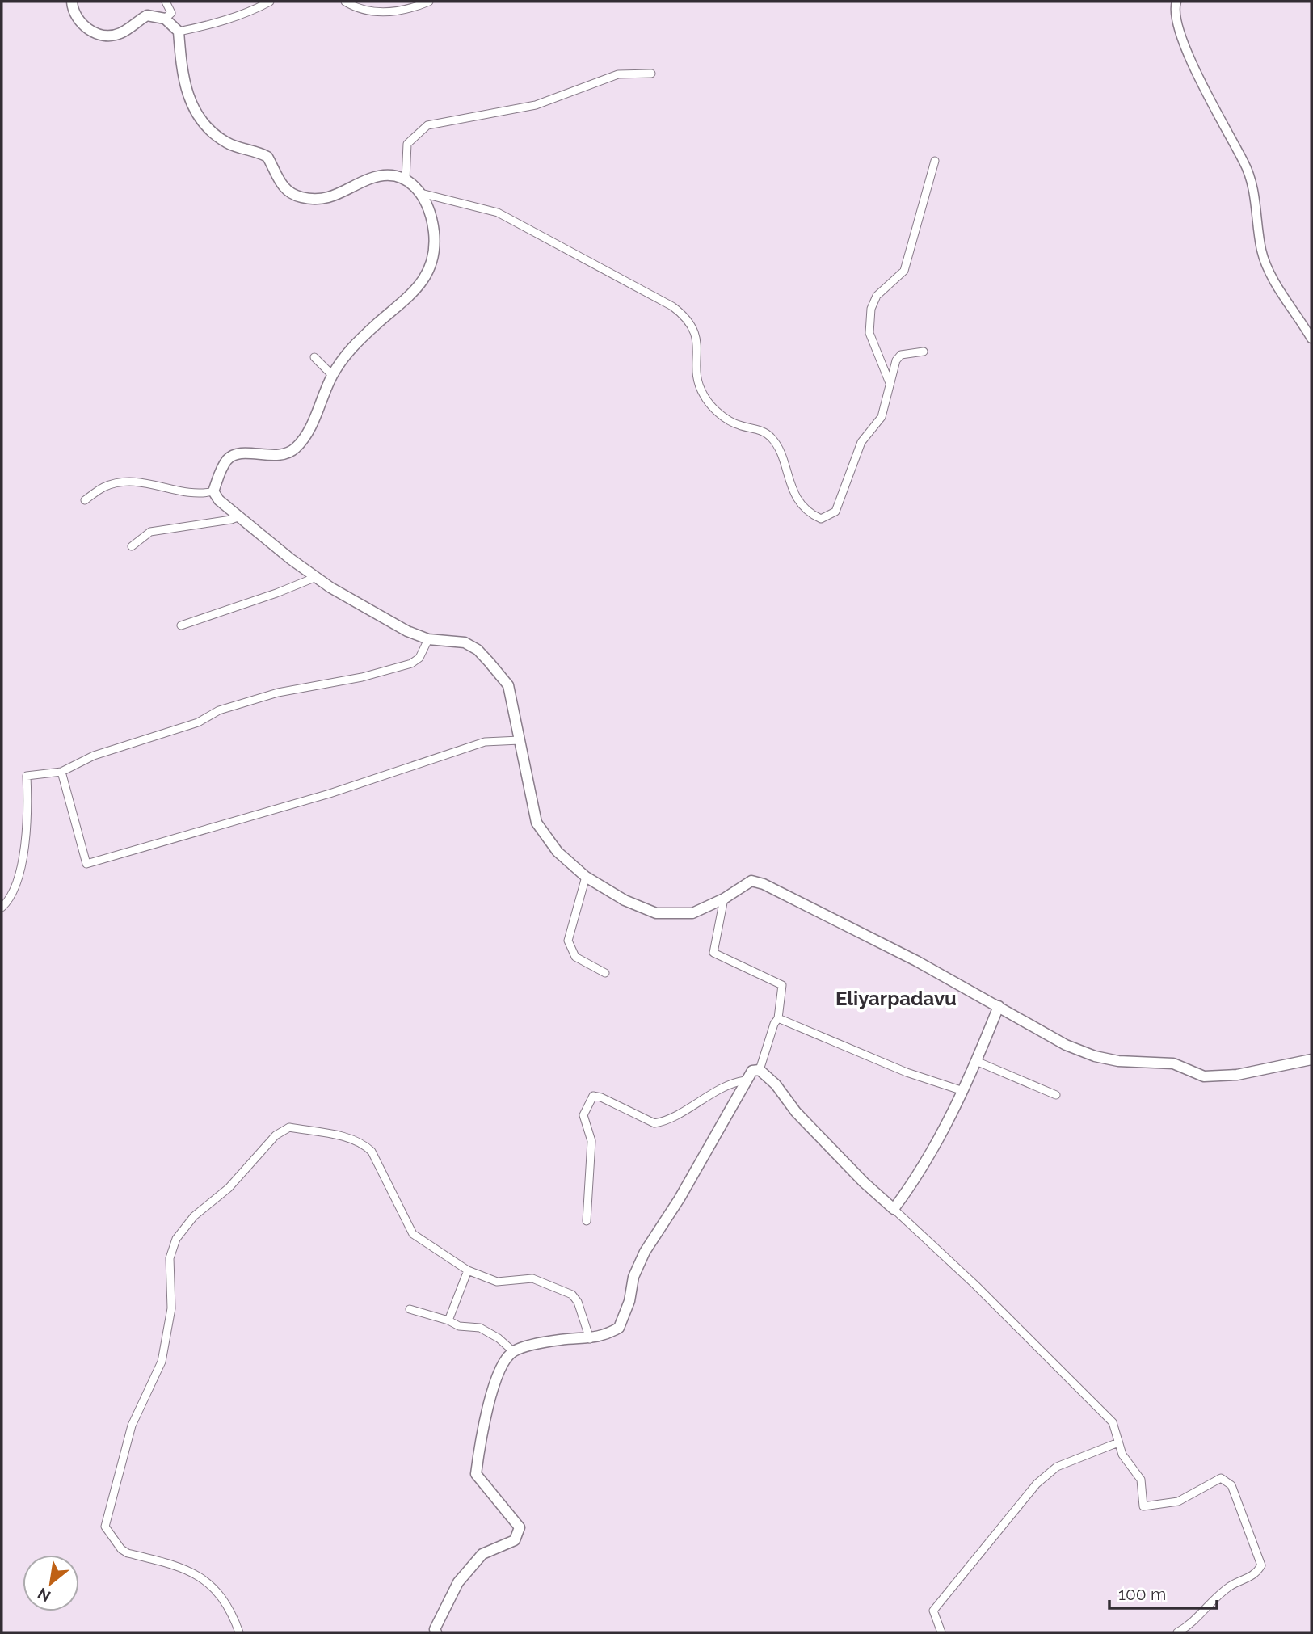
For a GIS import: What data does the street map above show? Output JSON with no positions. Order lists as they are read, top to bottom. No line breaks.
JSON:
{"districts":["Eliyarpadavu"],"scale_bar":"100 m","north":"bottom left"}
